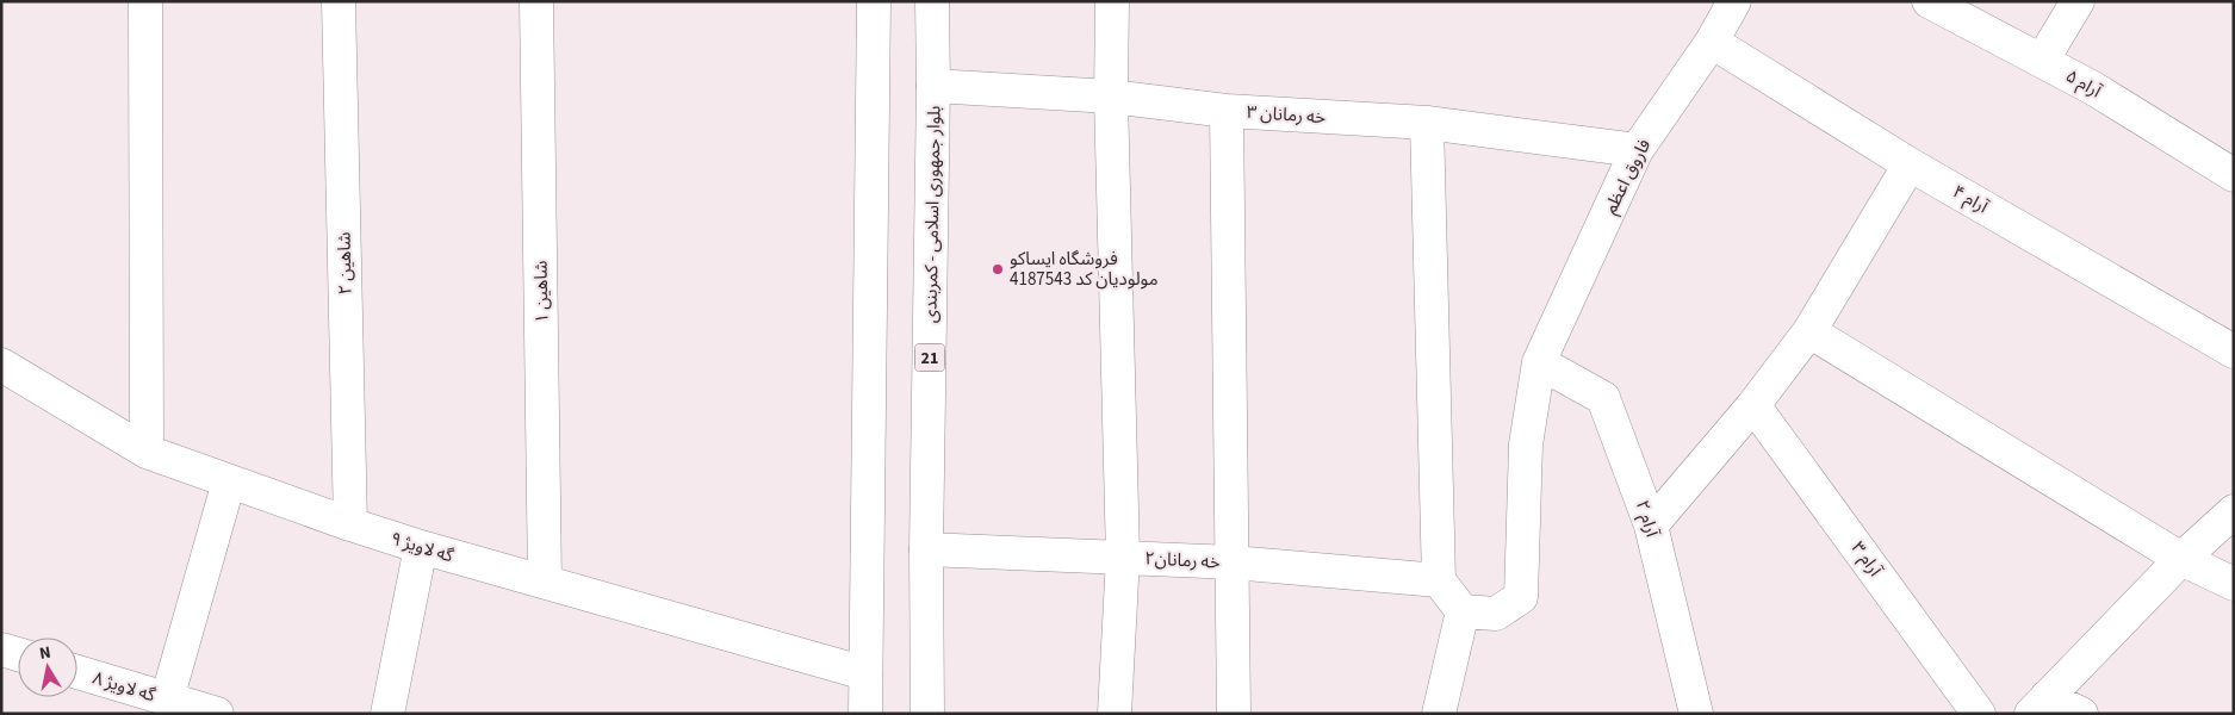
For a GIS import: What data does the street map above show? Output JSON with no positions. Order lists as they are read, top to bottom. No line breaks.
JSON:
{"streets":{"street":["آرام ۵","خه رمانان ۳","فاروق اعظم","آرام ۴","بلوار جمهوری اسلامی - کمربندی","شاهین ۲","شاهین ۱","21","آرام ۲","گه لاویژ ۹","آرام ۳","خه رمانان۲","گه لاویژ ۸"]},"crossings":[["خه رمانان ۳","فاروق اعظم"],["خه رمانان ۳","بلوار جمهوری اسلامی - کمربندی"],["فاروق اعظم","آرام ۴"],["فاروق اعظم","آرام ۲"],["بلوار جمهوری اسلامی - کمربندی","خه رمانان۲"],["شاهین ۲","گه لاویژ ۹"],["شاهین ۱","گه لاویژ ۹"]],"places":["فروشگاە ایساکو مولودیان کد 4187543"],"north":"top"}
